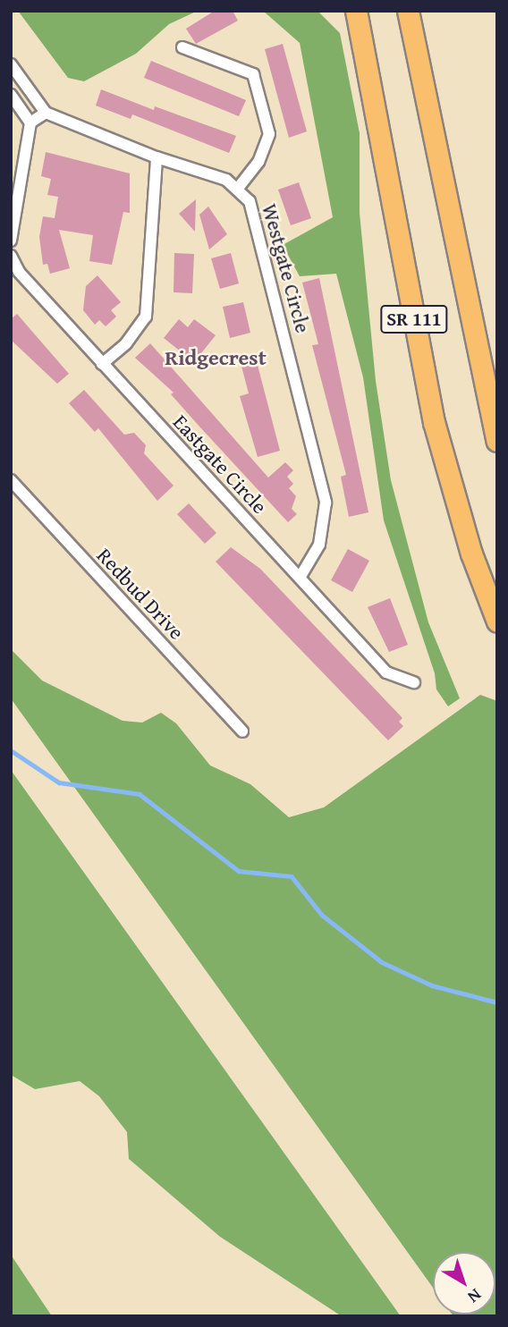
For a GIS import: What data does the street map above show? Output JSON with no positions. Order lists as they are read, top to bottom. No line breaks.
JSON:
{"streets":{"highway":["SR 111"],"street":["Westgate Circle","Eastgate Circle","Redbud Drive"]},"crossings":[["Westgate Circle","Eastgate Circle"]],"districts":["Ridgecrest"],"north":"bottom right"}
